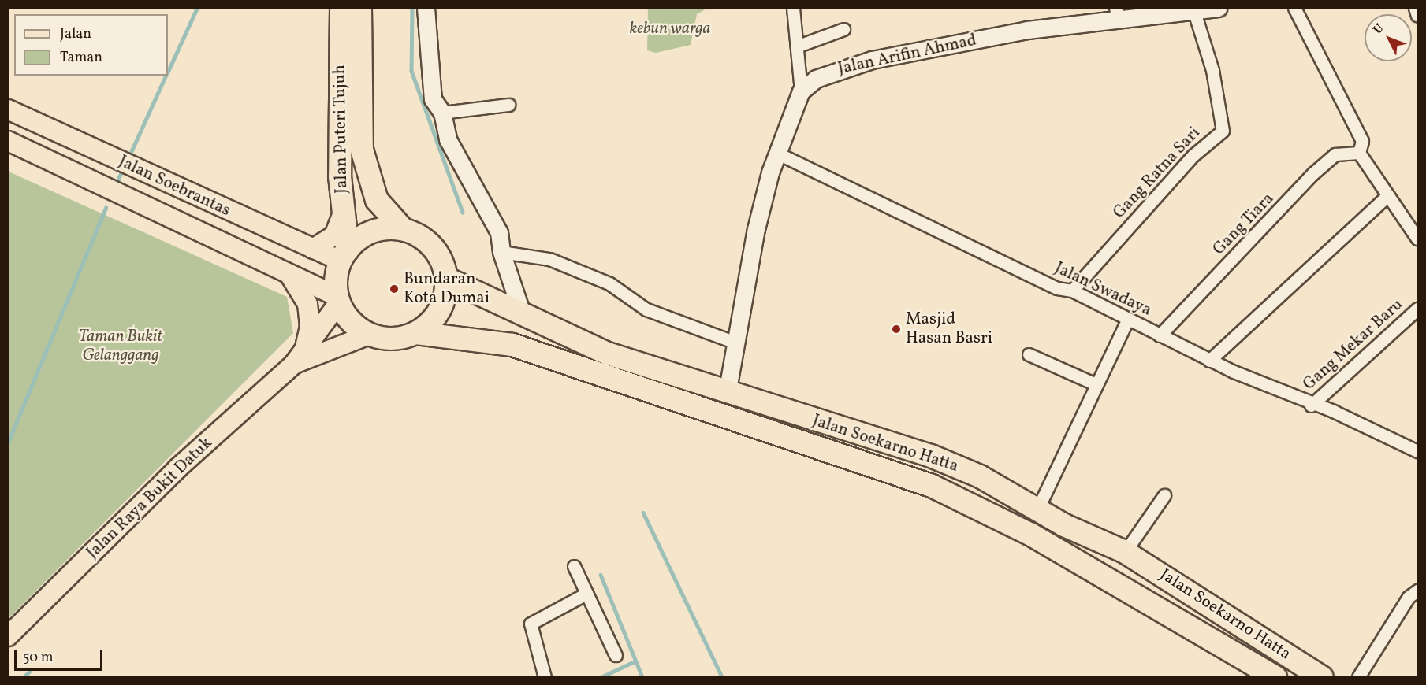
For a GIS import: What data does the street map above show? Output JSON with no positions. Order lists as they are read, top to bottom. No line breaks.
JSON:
{"streets":{"highway":["Jalan Puteri Tujuh","Jalan Soekarno Hatta"],"main road":["Jalan Soebrantas","Jalan Raya Bukit Datuk"],"street":["Jalan Arifin Ahmad","Gang Ratna Sari","Gang Tiara","Jalan Swadaya","Gang Mekar Baru"]},"crossings":[["Jalan Arifin Ahmad","Gang Ratna Sari"],["Jalan Puteri Tujuh","Jalan Soebrantas"],["Jalan Puteri Tujuh","Jalan Soekarno Hatta"],["Jalan Puteri Tujuh","Jalan Raya Bukit Datuk"],["Gang Ratna Sari","Jalan Swadaya"],["Jalan Soebrantas","Jalan Soekarno Hatta"],["Jalan Soebrantas","Jalan Raya Bukit Datuk"],["Gang Tiara","Jalan Swadaya"],["Jalan Swadaya","Gang Mekar Baru"],["Jalan Soekarno Hatta","Jalan Raya Bukit Datuk"]],"parks":["kebun warga","Taman Bukit Gelanggang"],"places":["Bundaran Kota Dumai","Masjid Hasan Basri"],"legend":["Jalan","Taman"],"scale_bar":"50 m","north":"top left"}
